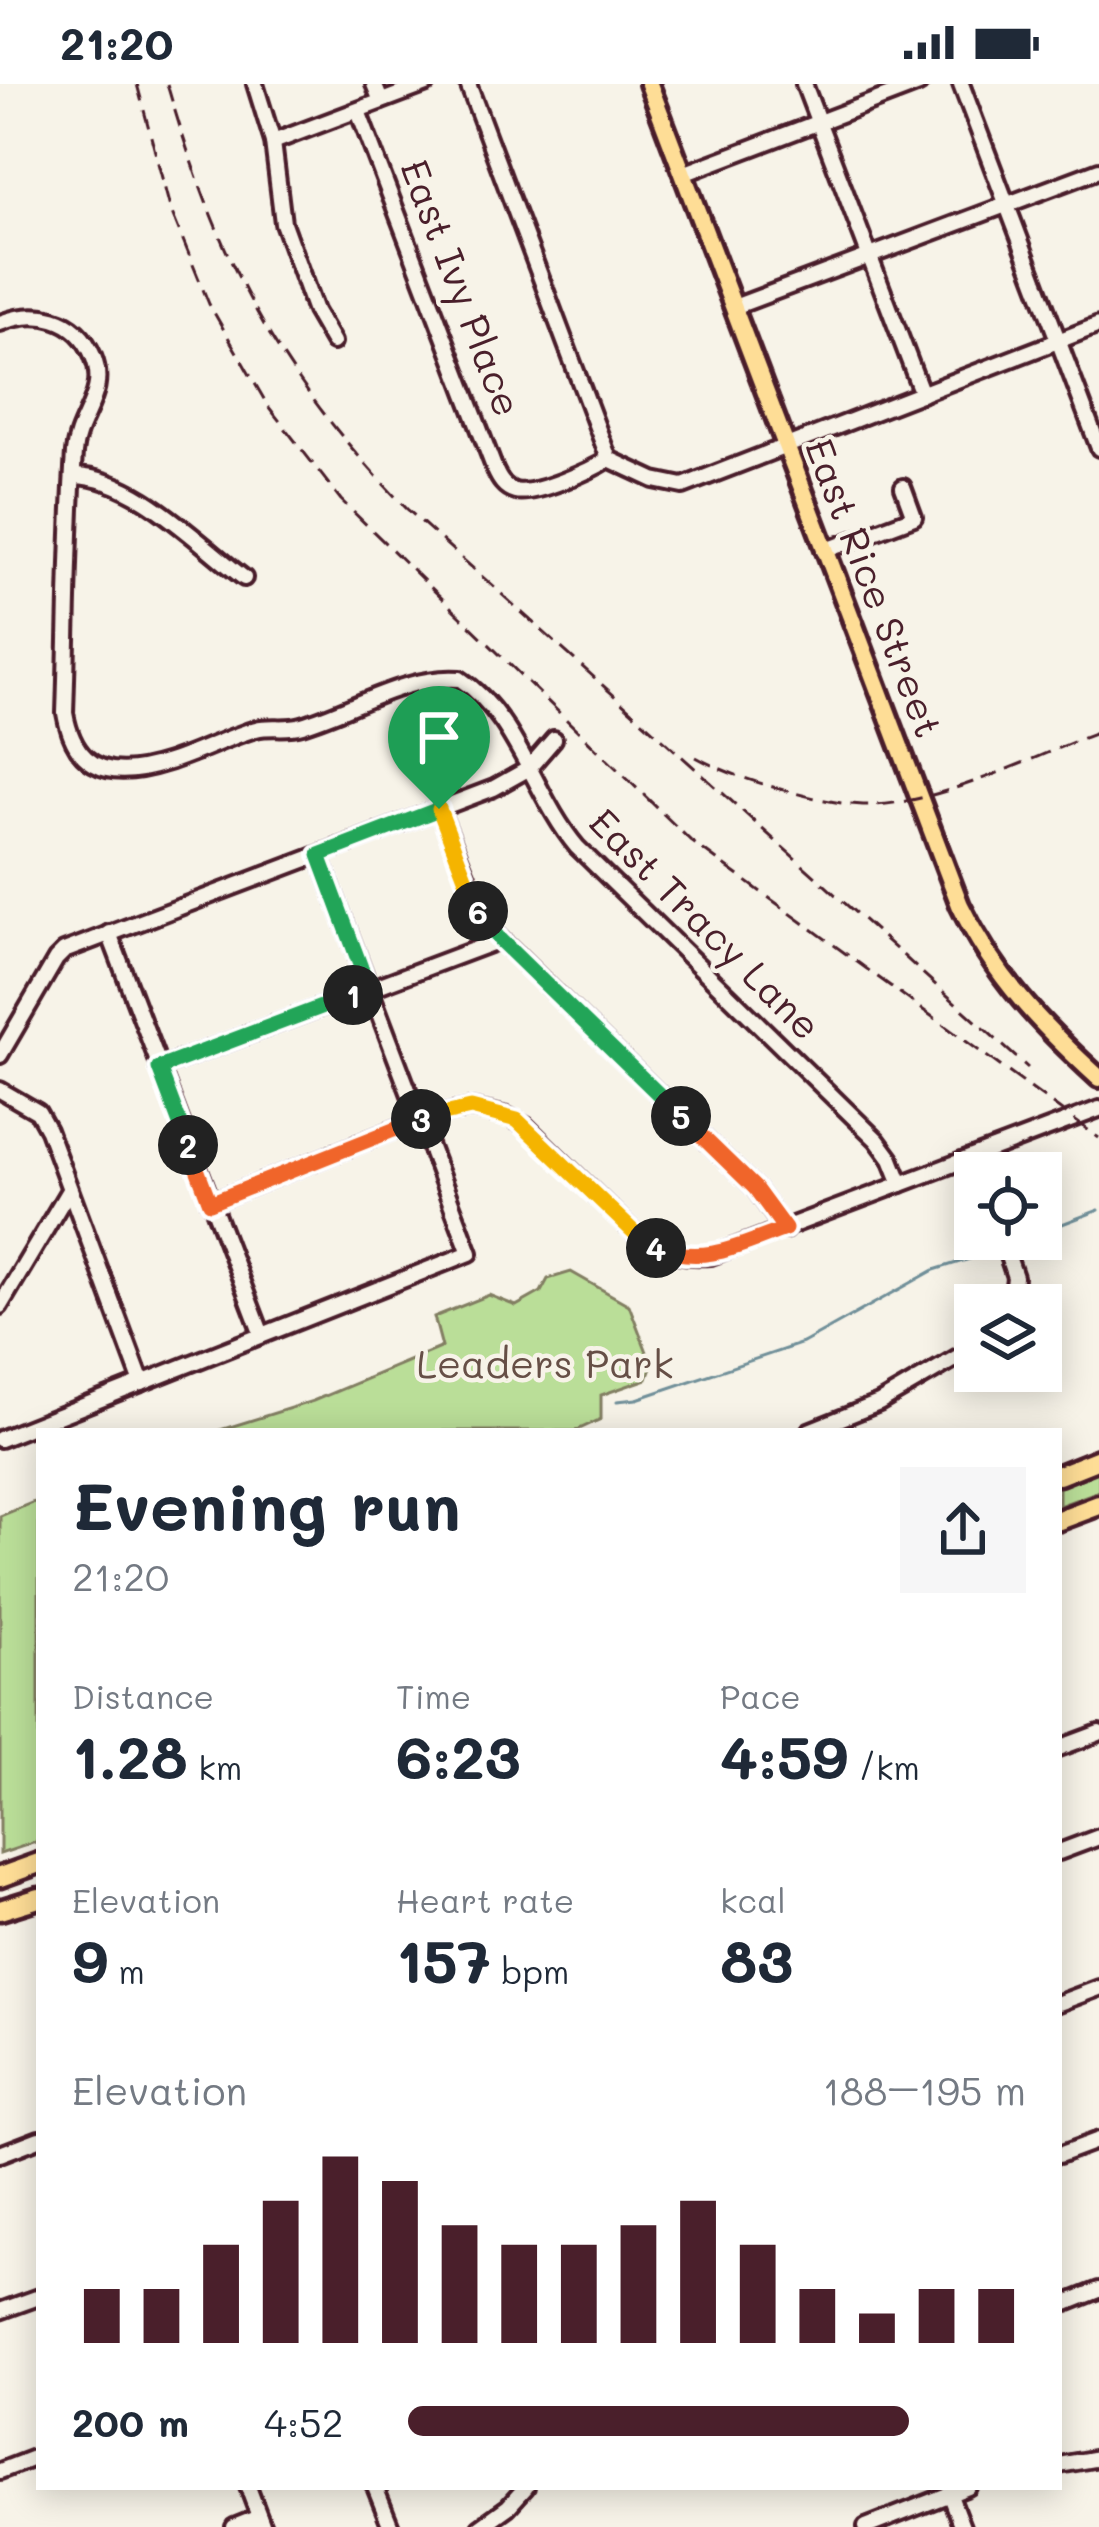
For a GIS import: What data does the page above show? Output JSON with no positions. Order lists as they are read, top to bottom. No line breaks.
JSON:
{"streets":{"main road":["East Rice Street"],"street":["East Ivy Place","East Tracy Lane"]},"parks":["Leaders Park"],"page":{"status":"21:20","pins":["6","1","5","3","2","4"],"heading":["Evening run","21:20"],"stats":[["Distance","1.28 km"],["Time","6:23"],["Pace","4:59 /km"],["Elevation","9 m"],["Heart rate","157 bpm"],["kcal","83"]],"chart":["Elevation","188–195 m"],"list":[{"name":"200 m","note":"4:52"}]}}
